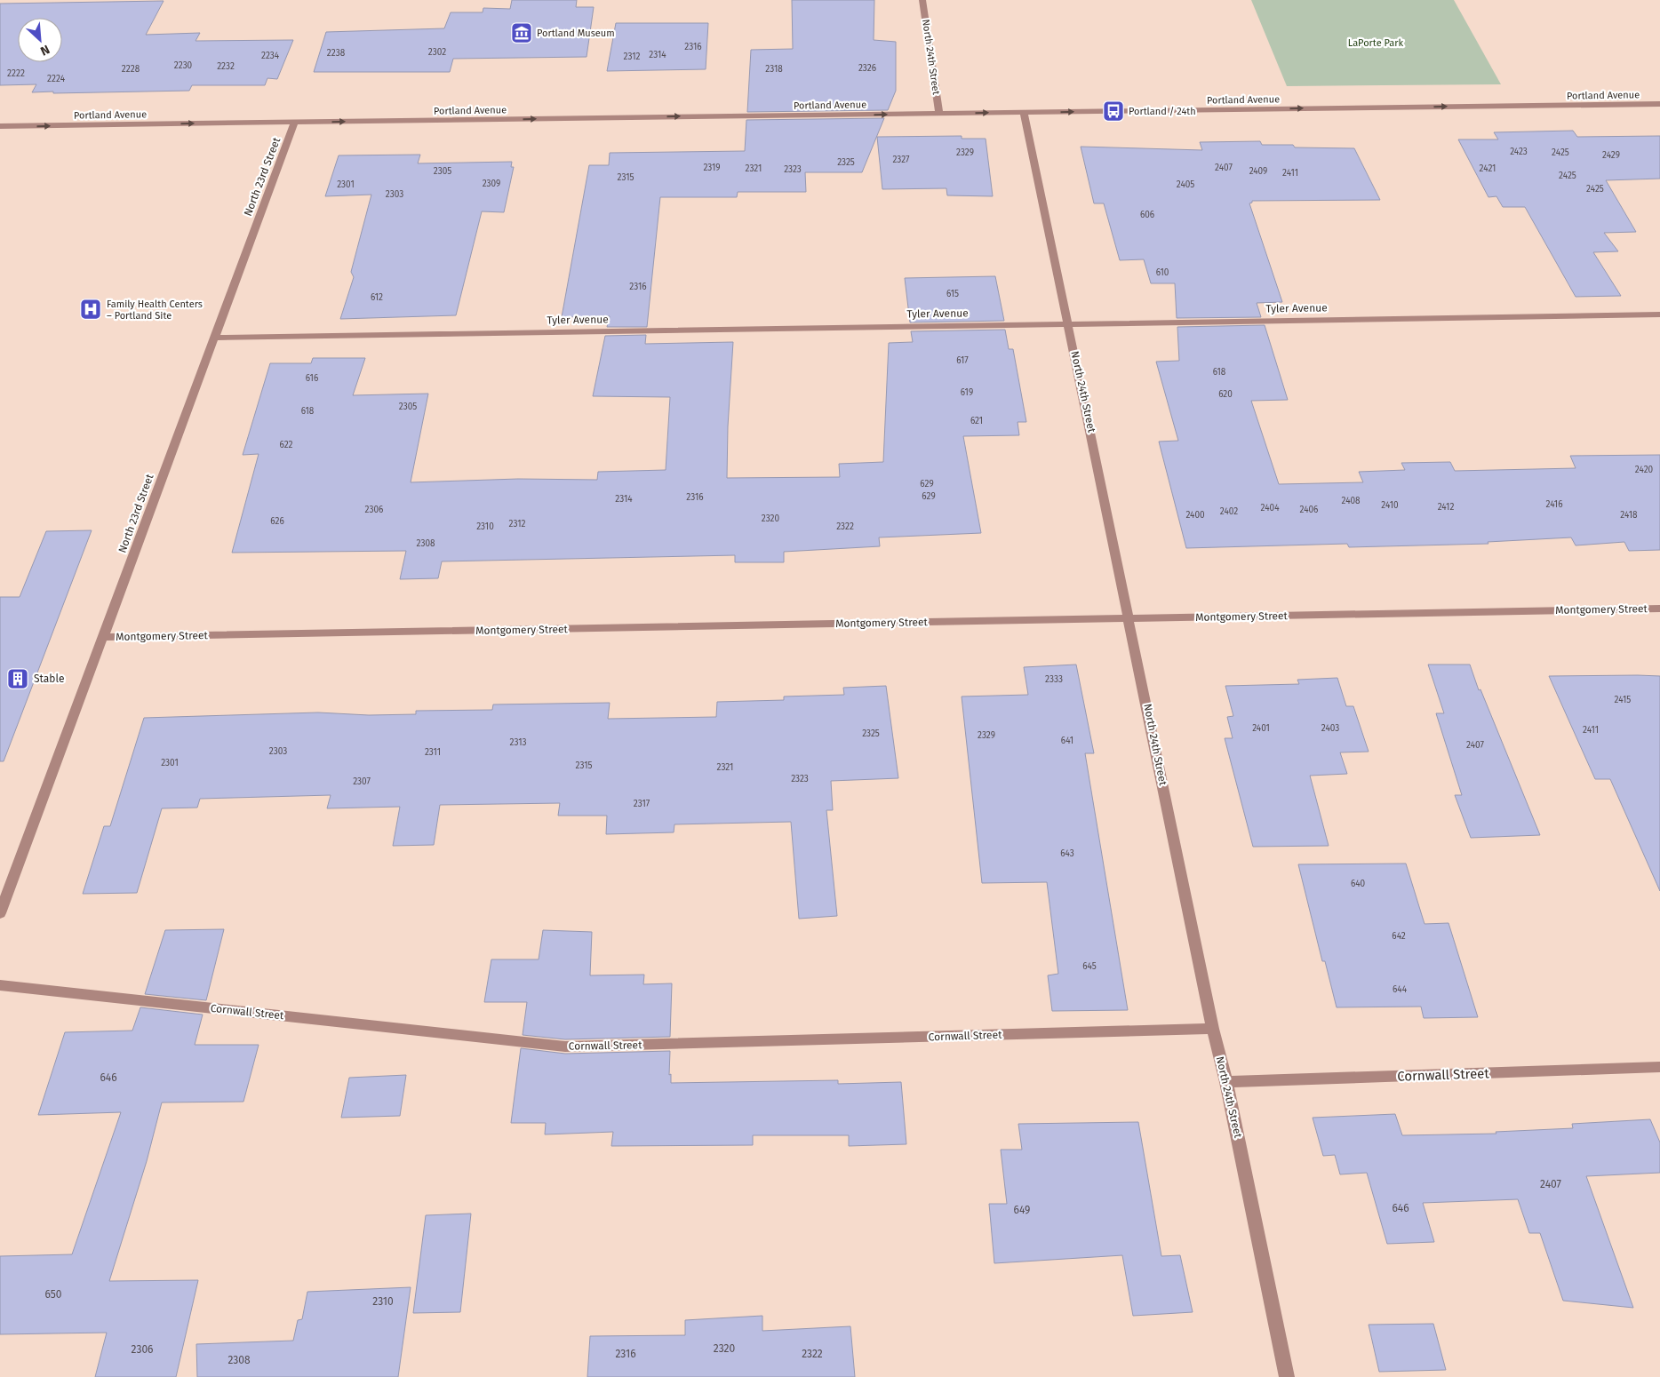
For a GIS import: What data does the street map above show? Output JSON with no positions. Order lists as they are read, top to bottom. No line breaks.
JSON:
{"streets":{"street":["North 24th Street","Portland Avenue","North 23rd Street","Tyler Avenue","Montgomery Street","Cornwall Street"]},"crossings":[["North 24th Street","Portland Avenue"],["North 24th Street","Tyler Avenue"],["North 24th Street","Montgomery Street"],["North 24th Street","Cornwall Street"],["Portland Avenue","North 23rd Street"],["North 23rd Street","Tyler Avenue"],["North 23rd Street","Montgomery Street"]],"one_way":["Portland Avenue"],"parks":["LaPorte Park"],"places":{"museum":["Portland Museum"],"bus stop":["Portland / 24th"],"hospital":["Family Health Centers – Portland Site"],"building":["Stable"]},"house_numbers":["2316","2302","2238","2314","2234","2312","2230","2232","2326","2228","2318","2222","2224","2423","2329","2425","2429","2327","2325","2319","2407","2321","2421","2323","2305","2409","2411","2425","2315","2309","2301","2405","2425","2303","606","610","2316","615","612","617","618","616","619","620","2305","618","621","622","2420","629","629","2316","2314","2408","2416","2410","2412","2404","2306","2406","2402","2400","2418","2320","626","2312","2310","2322","2308","2333","2415","2401","2403","2411","2325","2329","641","2313","2407","2303","2311","2301","2315","2321","2323","2307","2317","643","640","642","645","644","646","2407","646","649","650","2310","2320","2306","2316","2322","2308"],"north":"bottom right"}
